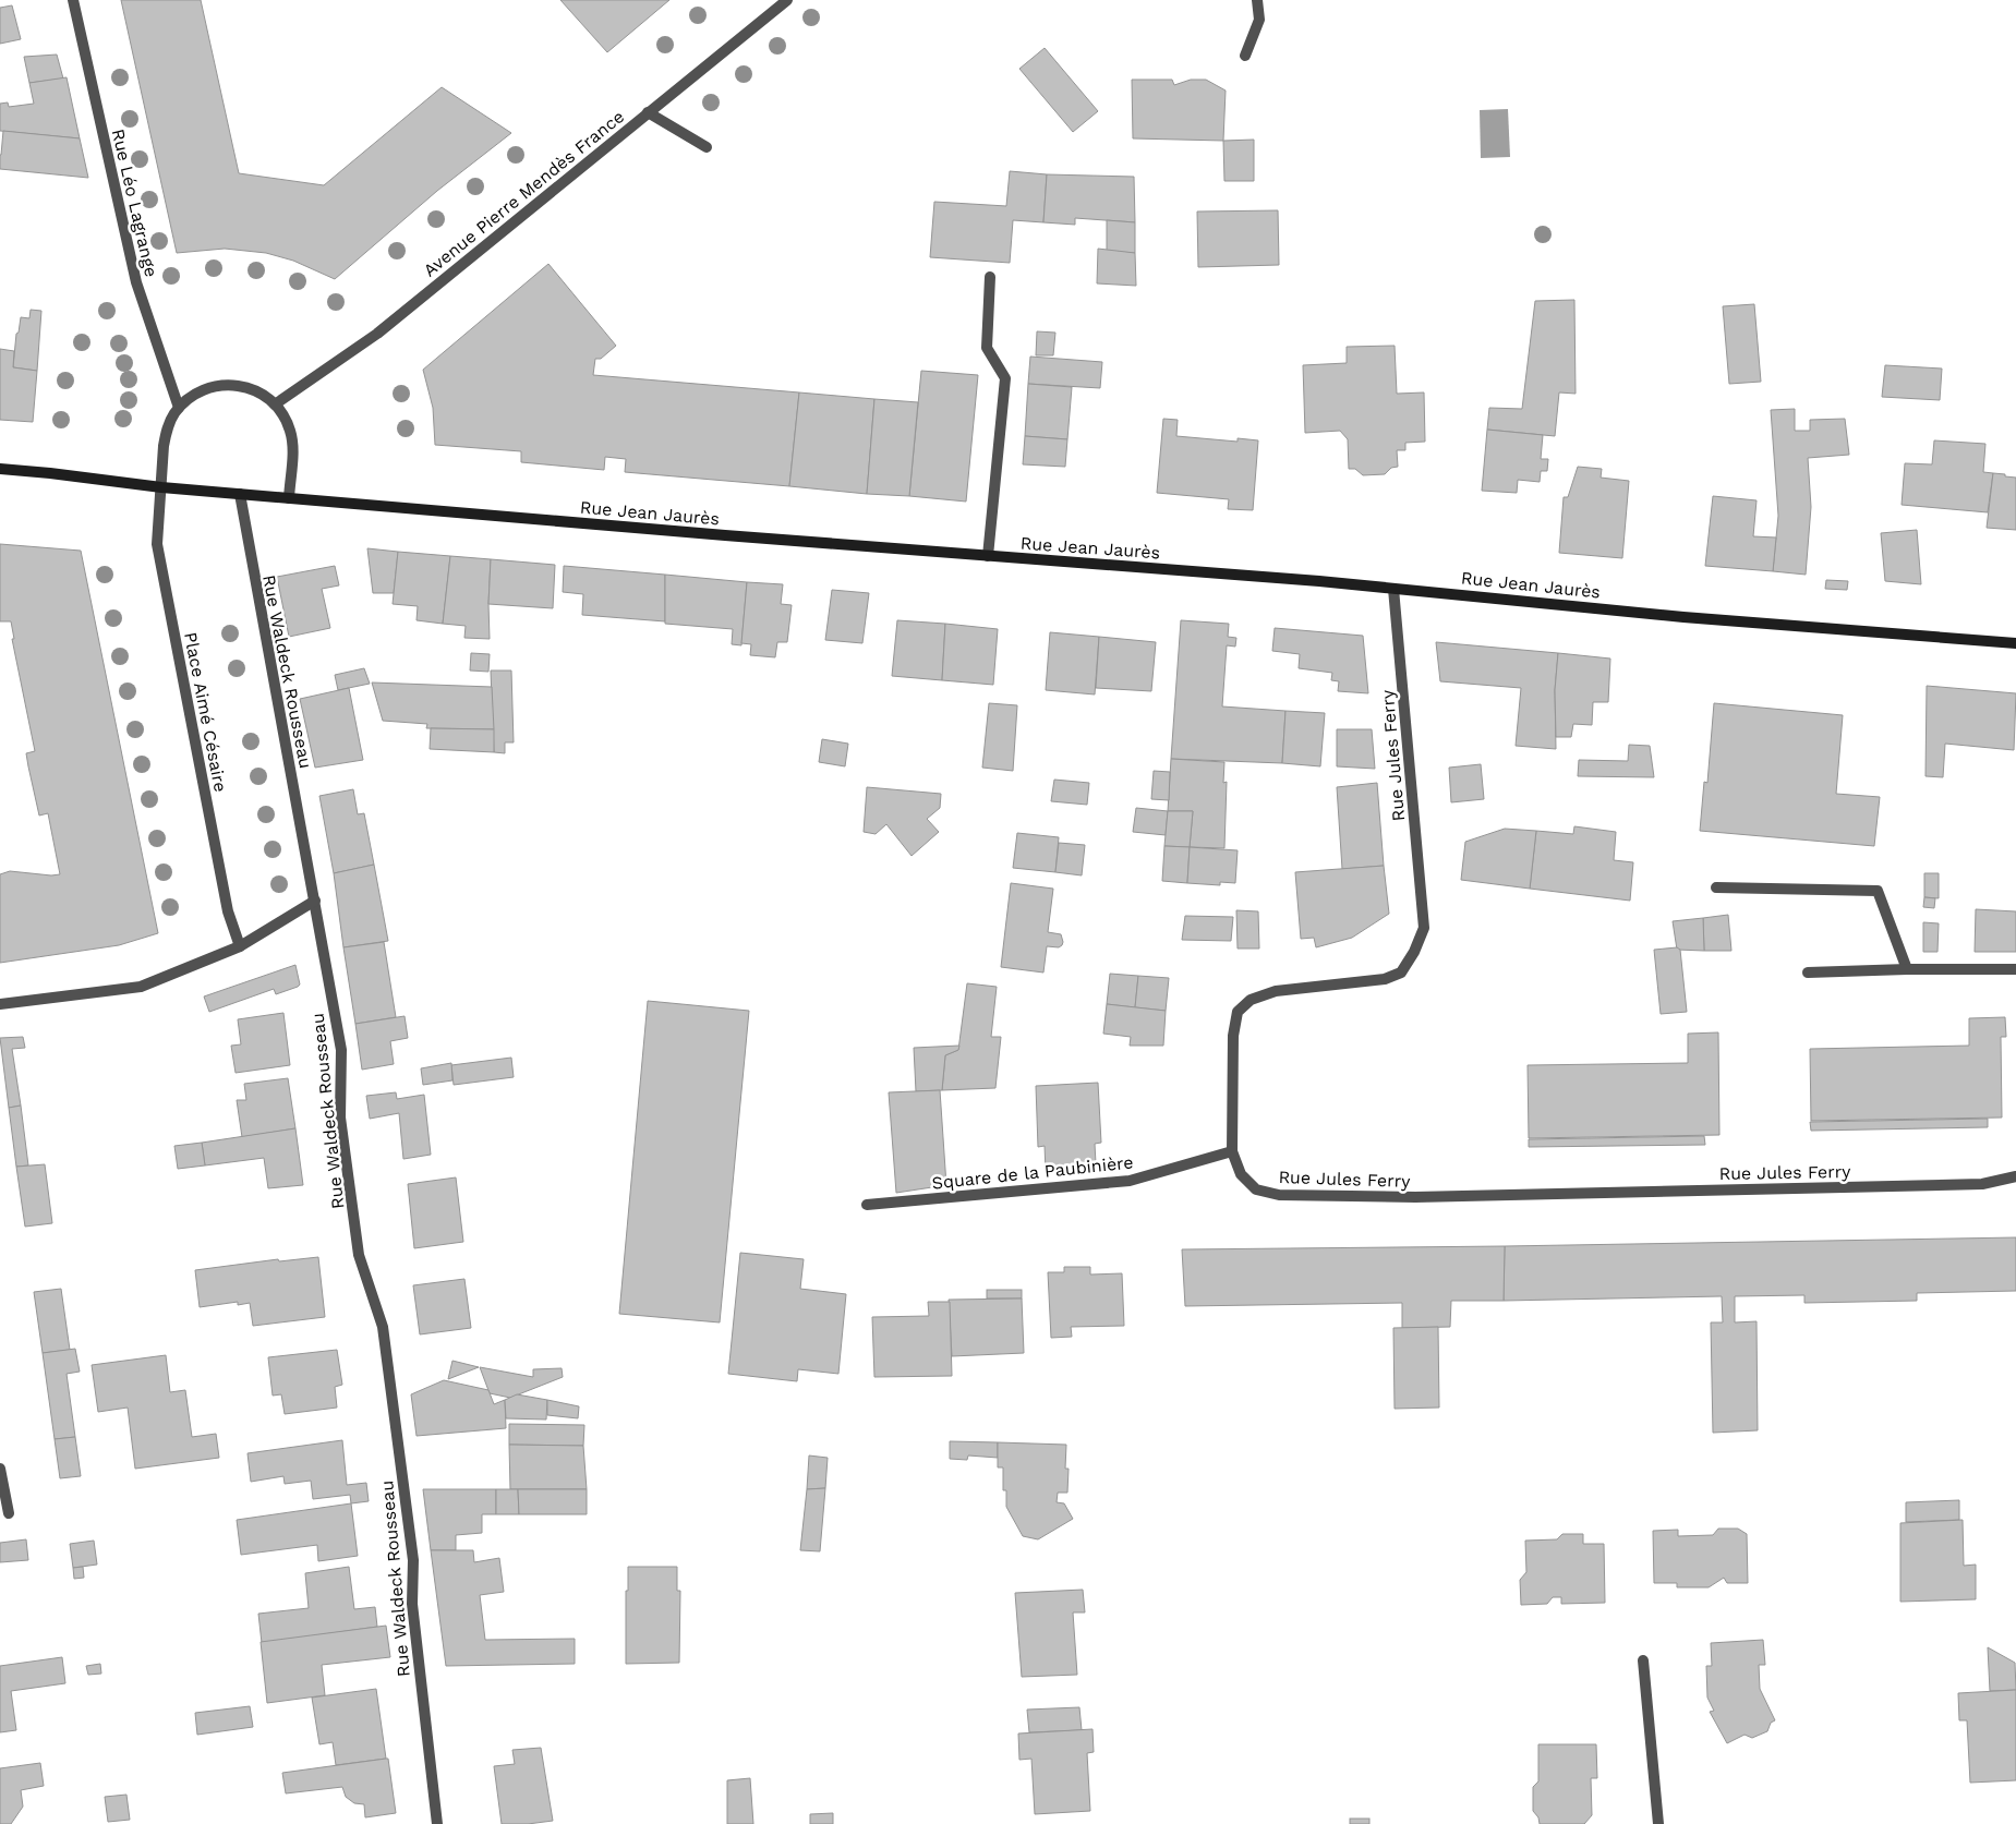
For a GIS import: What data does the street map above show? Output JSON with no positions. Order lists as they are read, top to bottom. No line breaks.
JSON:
{"streets":{"main road":["Rue Jean Jaurès"],"street":["Avenue Pierre Mendès France","Rue Léo Lagrange","Rue Waldeck Rousseau","Place Aimé Césaire","Rue Jules Ferry","Square de la Paubinière"]},"crossings":[["Avenue Pierre Mendès France","Rue Léo Lagrange"],["Avenue Pierre Mendès France","Rue Jean Jaurès"],["Avenue Pierre Mendès France","Rue Waldeck Rousseau"],["Avenue Pierre Mendès France","Place Aimé Césaire"],["Rue Léo Lagrange","Rue Jean Jaurès"],["Rue Léo Lagrange","Rue Waldeck Rousseau"],["Rue Léo Lagrange","Place Aimé Césaire"],["Rue Jean Jaurès","Rue Waldeck Rousseau"],["Rue Jean Jaurès","Place Aimé Césaire"],["Rue Jean Jaurès","Rue Jules Ferry"],["Rue Waldeck Rousseau","Place Aimé Césaire"],["Rue Jules Ferry","Square de la Paubinière"]]}
